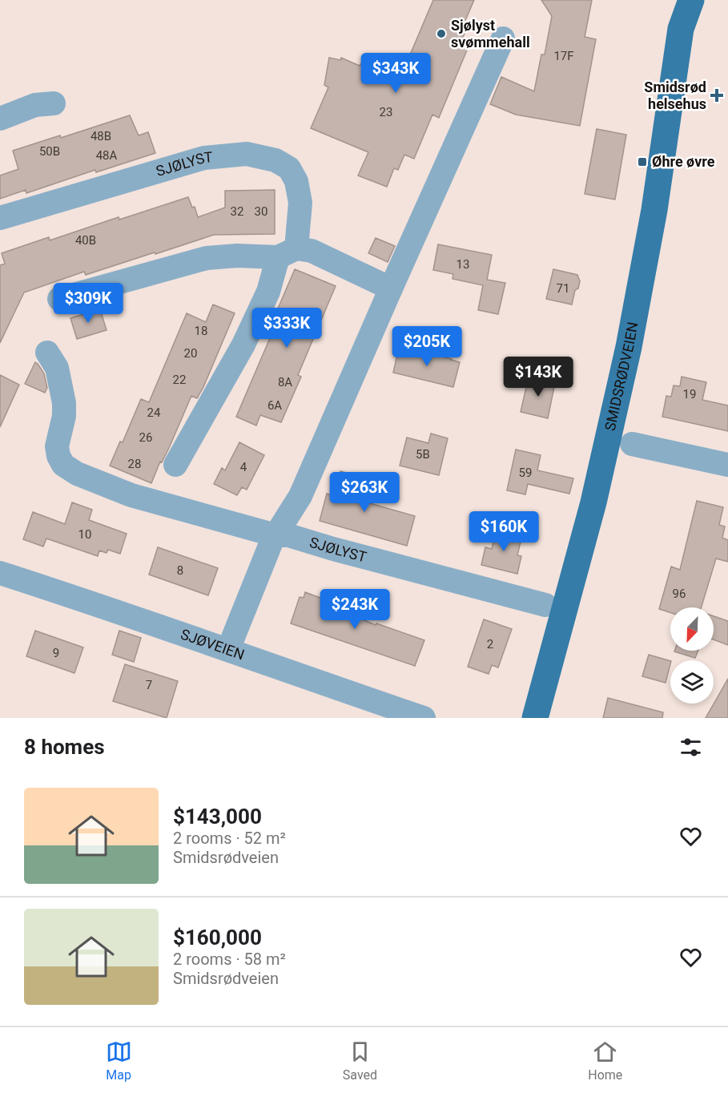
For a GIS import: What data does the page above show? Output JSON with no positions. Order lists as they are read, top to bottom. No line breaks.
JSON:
{"streets":{"main road":["SMIDSRØDVEIEN"],"street":["SJØLYST","SJØVEIEN"]},"places":{"other":["Sjølyst svømmehall"],"health":["Smidsrød helsehus"],"transit":["Øhre øvre"]},"house_numbers":["17F","23","48B","50B","48A","32","30","40B","13","71","18","20","22","8A","19","6A","24","26","5B","28","4","59","10","8","96","2","9","7"],"north":"bottom left","page":{"price":["$343K","$309K","$333K","$205K","$143K","$263K","$160K","$243K"],"heading":"8 homes","list":[{"name":"$143,000","note":"2 rooms · 52 m² · Smidsrødveien"},{"name":"$160,000","note":"2 rooms · 58 m² · Smidsrødveien"}],"tabs":["Map","Saved","Home"]}}
